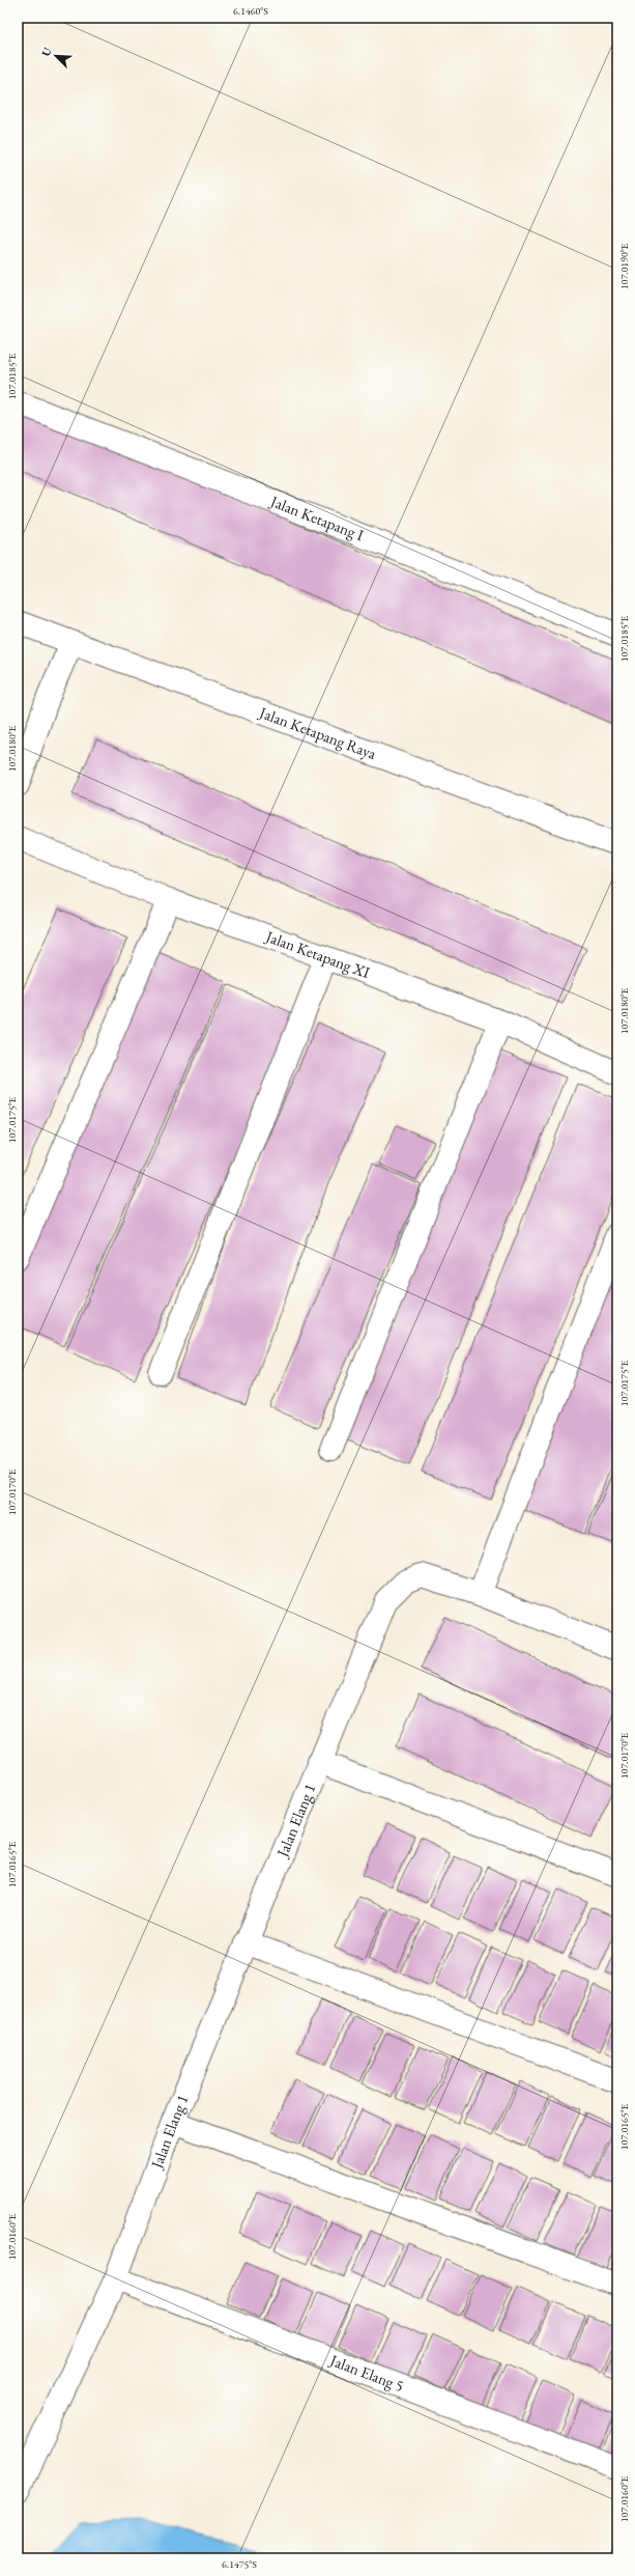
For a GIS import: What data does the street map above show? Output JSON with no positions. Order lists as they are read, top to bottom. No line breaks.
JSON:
{"streets":{"street":["Jalan Ketapang I","Jalan Ketapang Raya","Jalan Ketapang XI","Jalan Elang 1","Jalan Elang 5"]},"crossings":[["Jalan Elang 1","Jalan Elang 5"]],"north":"top left","coordinates":["6.1460°S","107.0190°E","107.0185°E","107.0180°E","107.0175°E","107.0170°E","107.0165°E","107.0160°E","6.1475°S"]}
